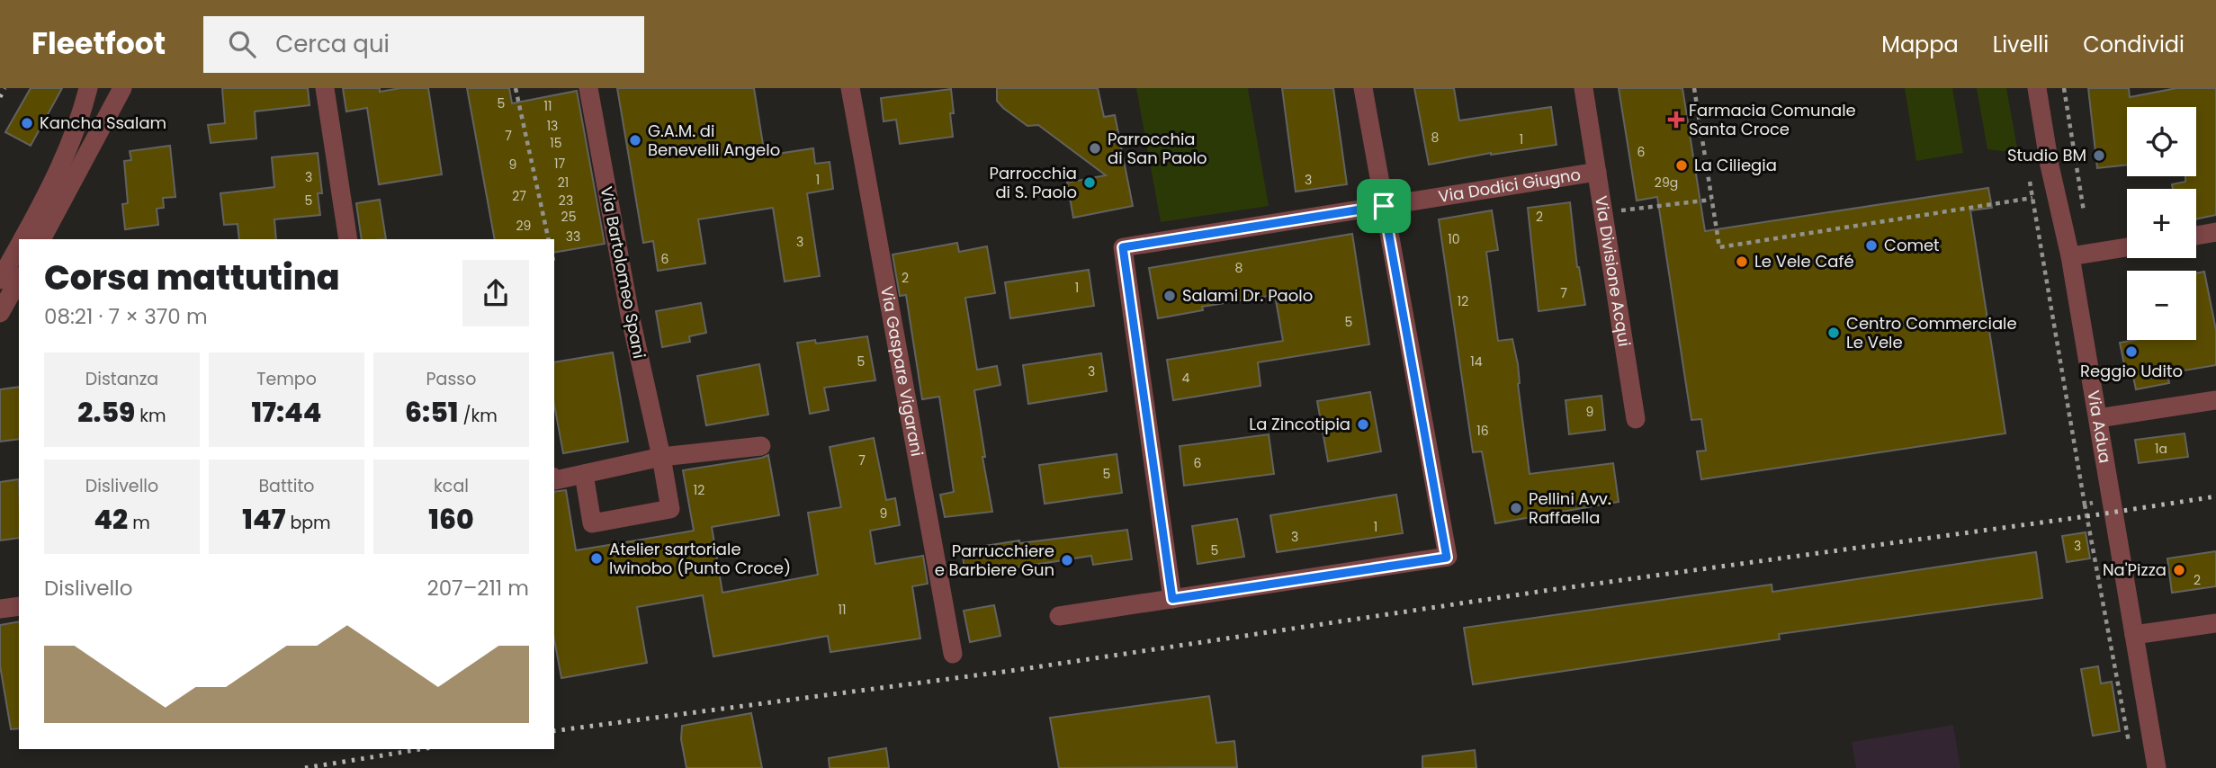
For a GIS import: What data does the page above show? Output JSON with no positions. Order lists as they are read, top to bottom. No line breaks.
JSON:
{"streets":{"street":["Via Dodici Giugno","Via Bartolomeo Spani","Via Divisione Acqui","Via Gaspare Vigarani","Via Adua"]},"crossings":[["Via Dodici Giugno","Via Divisione Acqui"]],"places":{"health":["Farmacia Comunale Santa Croce"],"other":["Kancha Ssalam","G.A.M. di Benevelli Angelo","Parrocchia di San Paolo","Studio BM","La Ciliegia","Parrocchia di S. Paolo","Comet","Le Vele Café","Salami Dr. Paolo","Centro Commerciale Le Vele","Reggio Udito","La Zincotipia","Pellini Avv. Raffaella","Atelier sartoriale Iwinobo (Punto Croce)","Parrucchiere e Barbiere Gun","Na'Pizza"]},"house_numbers":["5","11","13","7","8","1","15","6","17","9","3","1","3","21","29g","27","5","23","25","2","29","33","10","3","6","8","2","1","7","12","5","5","14","3","4","9","16","1a","7","6","5","12","9","1","3","3","5","2","11"],"page":{"header":"Fleetfoot","search":"Cerca qui","nav":["Mappa","Livelli","Condividi"],"map_buttons":["+","−"],"heading":["Corsa mattutina","08:21 · 7 × 370 m"],"stats":[["Distanza","2.59 km"],["Tempo","17:44"],["Passo","6:51 /km"],["Dislivello","42 m"],["Battito","147 bpm"],["kcal","160"]],"chart":["Dislivello","207–211 m"]}}
